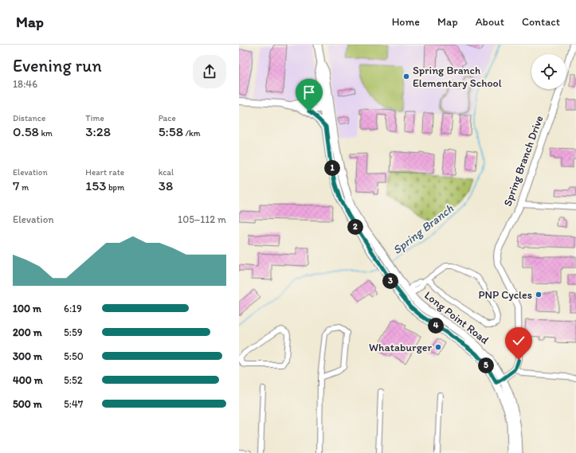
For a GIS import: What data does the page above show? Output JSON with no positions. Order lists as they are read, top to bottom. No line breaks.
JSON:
{"streets":{"main road":["Long Point Road"],"street":["Spring Branch Drive"]},"water":["Spring Branch"],"places":["Spring Branch Elementary School","PNP Cycles","Whataburger"],"page":{"header":"Map","nav":["Home","Map","About","Contact"],"heading":["Evening run","18:46"],"stats":[["Distance","0.58 km"],["Time","3:28"],["Pace","5:58 /km"],["Elevation","7 m"],["Heart rate","153 bpm"],["kcal","38"]],"pins":["1","2","3","4","5"],"chart":["Elevation","105–112 m"],"list":[{"name":"100 m","note":"6:19"},{"name":"200 m","note":"5:59"},{"name":"300 m","note":"5:50"},{"name":"400 m","note":"5:52"},{"name":"500 m","note":"5:47"}]}}
